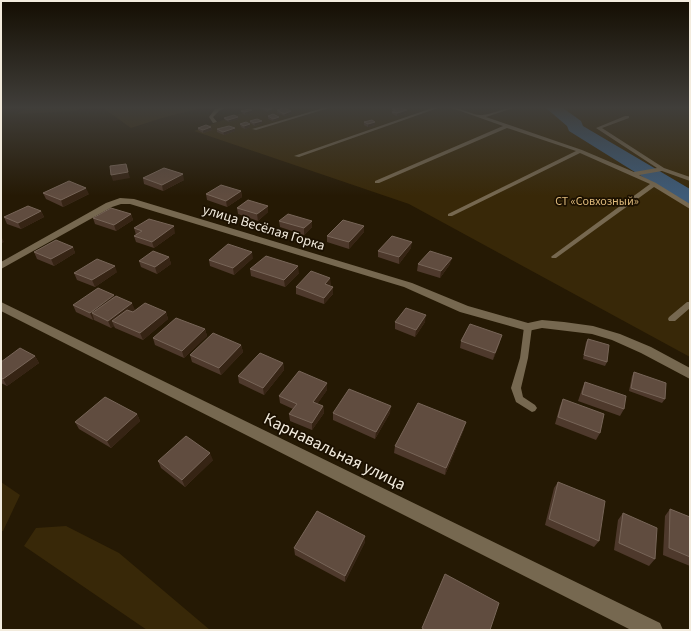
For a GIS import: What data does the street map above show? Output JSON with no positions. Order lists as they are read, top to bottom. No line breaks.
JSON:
{"streets":{"street":["улица Весёлая Горка","Карнавальная улица"]},"parks":["СТ «Совхозный»"]}
